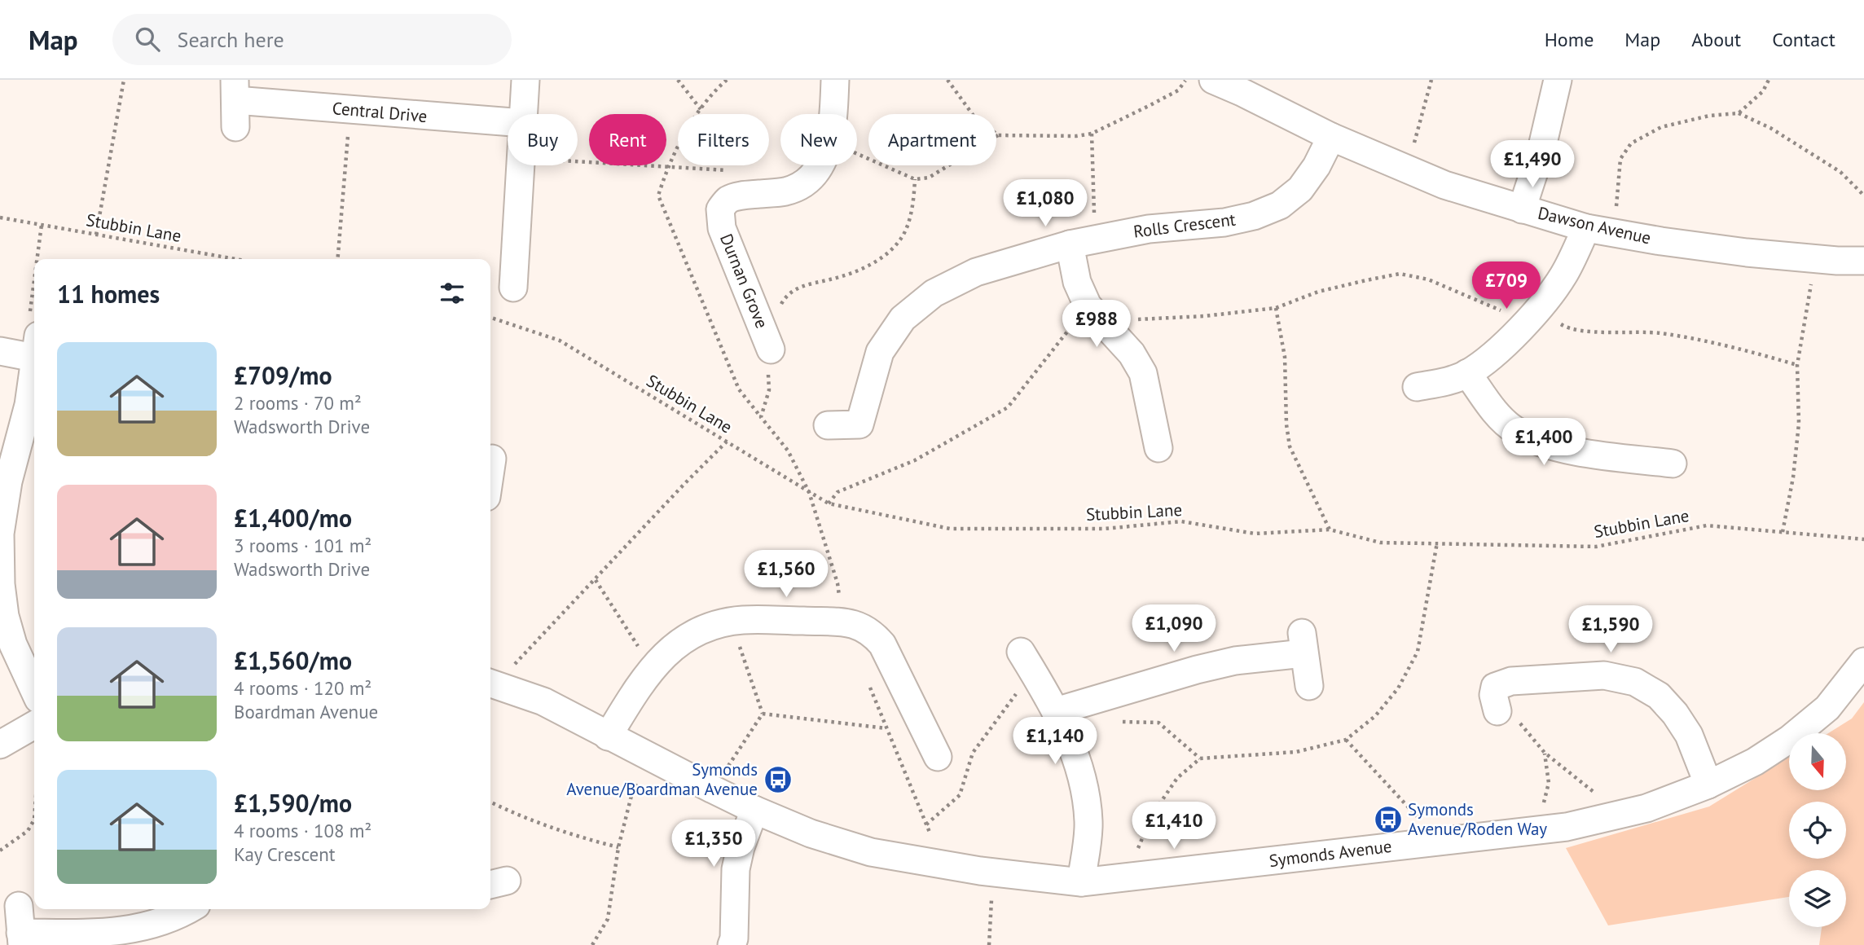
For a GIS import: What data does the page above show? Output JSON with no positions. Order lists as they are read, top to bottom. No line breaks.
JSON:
{"streets":{"street":["Central Drive","Rolls Crescent","Dawson Avenue","Durnan Grove","Symonds Avenue"],"path":["Stubbin Lane"]},"crossings":[["Rolls Crescent","Dawson Avenue"]],"places":{"bus stop":["Symonds Avenue/Boardman Avenue","Symonds Avenue/Roden Way"]},"north":"bottom","page":{"header":"Map","search":"Search here","nav":["Home","Map","About","Contact"],"chip":["Buy","Rent","Filters","New","Apartment"],"price":["£1,490","£1,080","£709","£988","£1,400","£1,560","£1,090","£1,590","£1,140","£1,410","£1,350"],"heading":"11 homes","list":[{"name":"£709/mo","note":"2 rooms · 70 m² · Wadsworth Drive"},{"name":"£1,400/mo","note":"3 rooms · 101 m² · Wadsworth Drive"},{"name":"£1,560/mo","note":"4 rooms · 120 m² · Boardman Avenue"},{"name":"£1,590/mo","note":"4 rooms · 108 m² · Kay Crescent"}]}}
